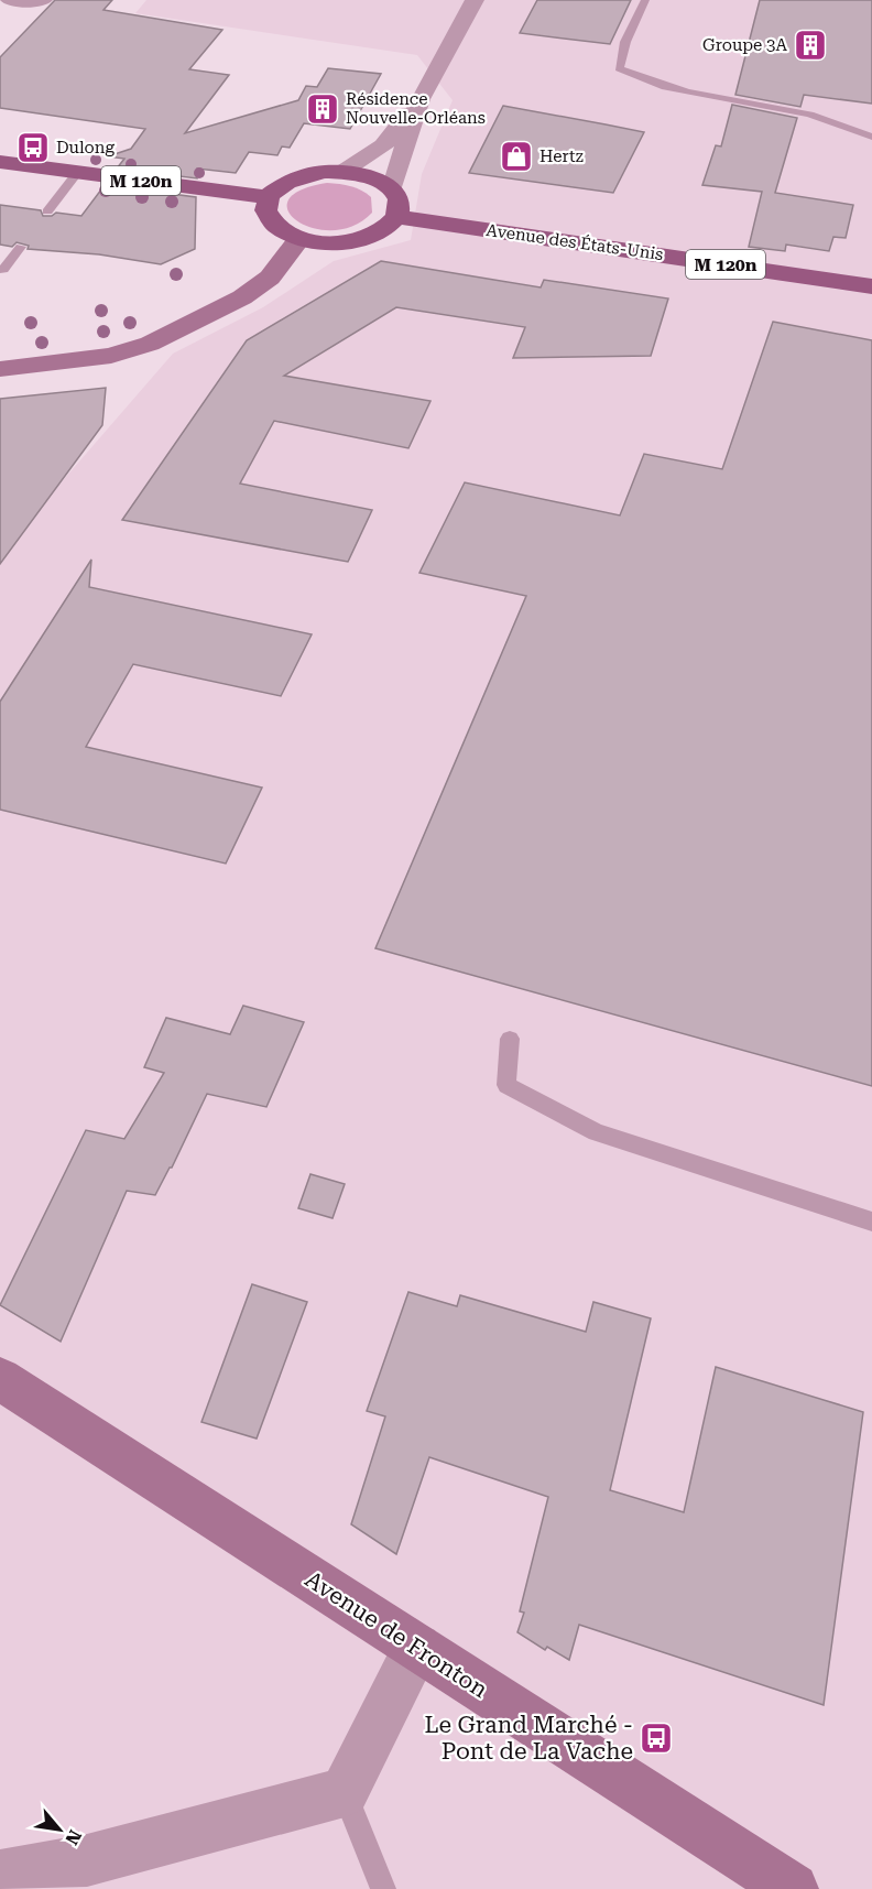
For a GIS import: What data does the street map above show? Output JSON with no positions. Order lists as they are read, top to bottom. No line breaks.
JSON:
{"streets":{"main road":["M 120n","Avenue des États-Unis"],"street":["Avenue de Fronton"]},"places":{"building":["Groupe 3A","Résidence Nouvelle-Orléans"],"bus stop":["Dulong","Le Grand Marché - Pont de La Vache"],"shop":["Hertz"]},"north":"bottom right"}
